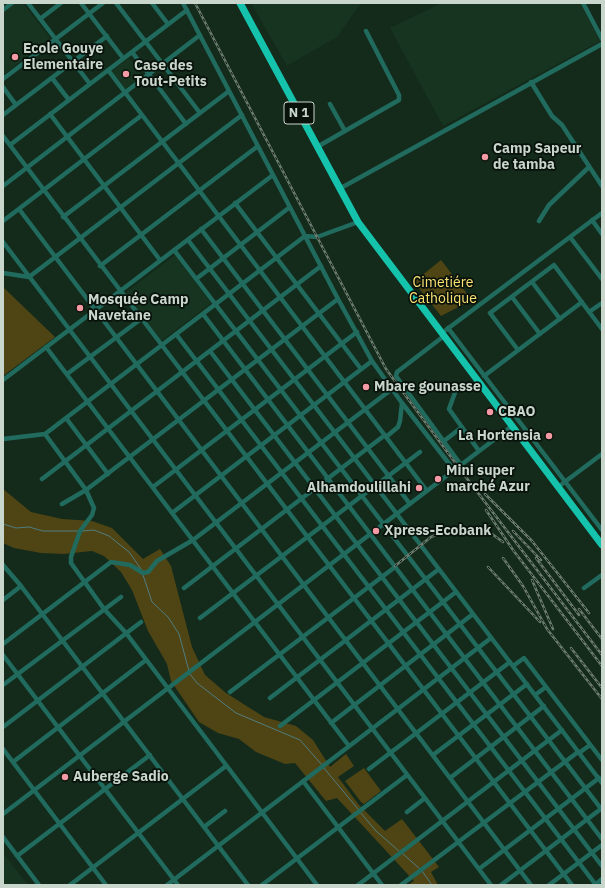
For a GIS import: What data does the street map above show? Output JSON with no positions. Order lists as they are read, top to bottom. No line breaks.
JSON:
{"streets":{"highway":["N 1"]},"parks":["Cimetiére Catholique"],"places":["Ecole Gouye Elementaire","Case des Tout-Petits","Camp Sapeur de tamba","Mosquée Camp Navetane","Mbare gounasse","CBAO","La Hortensia","Mini super marché Azur","Alhamdoulillahi","Xpress-Ecobank","Auberge Sadio"]}
